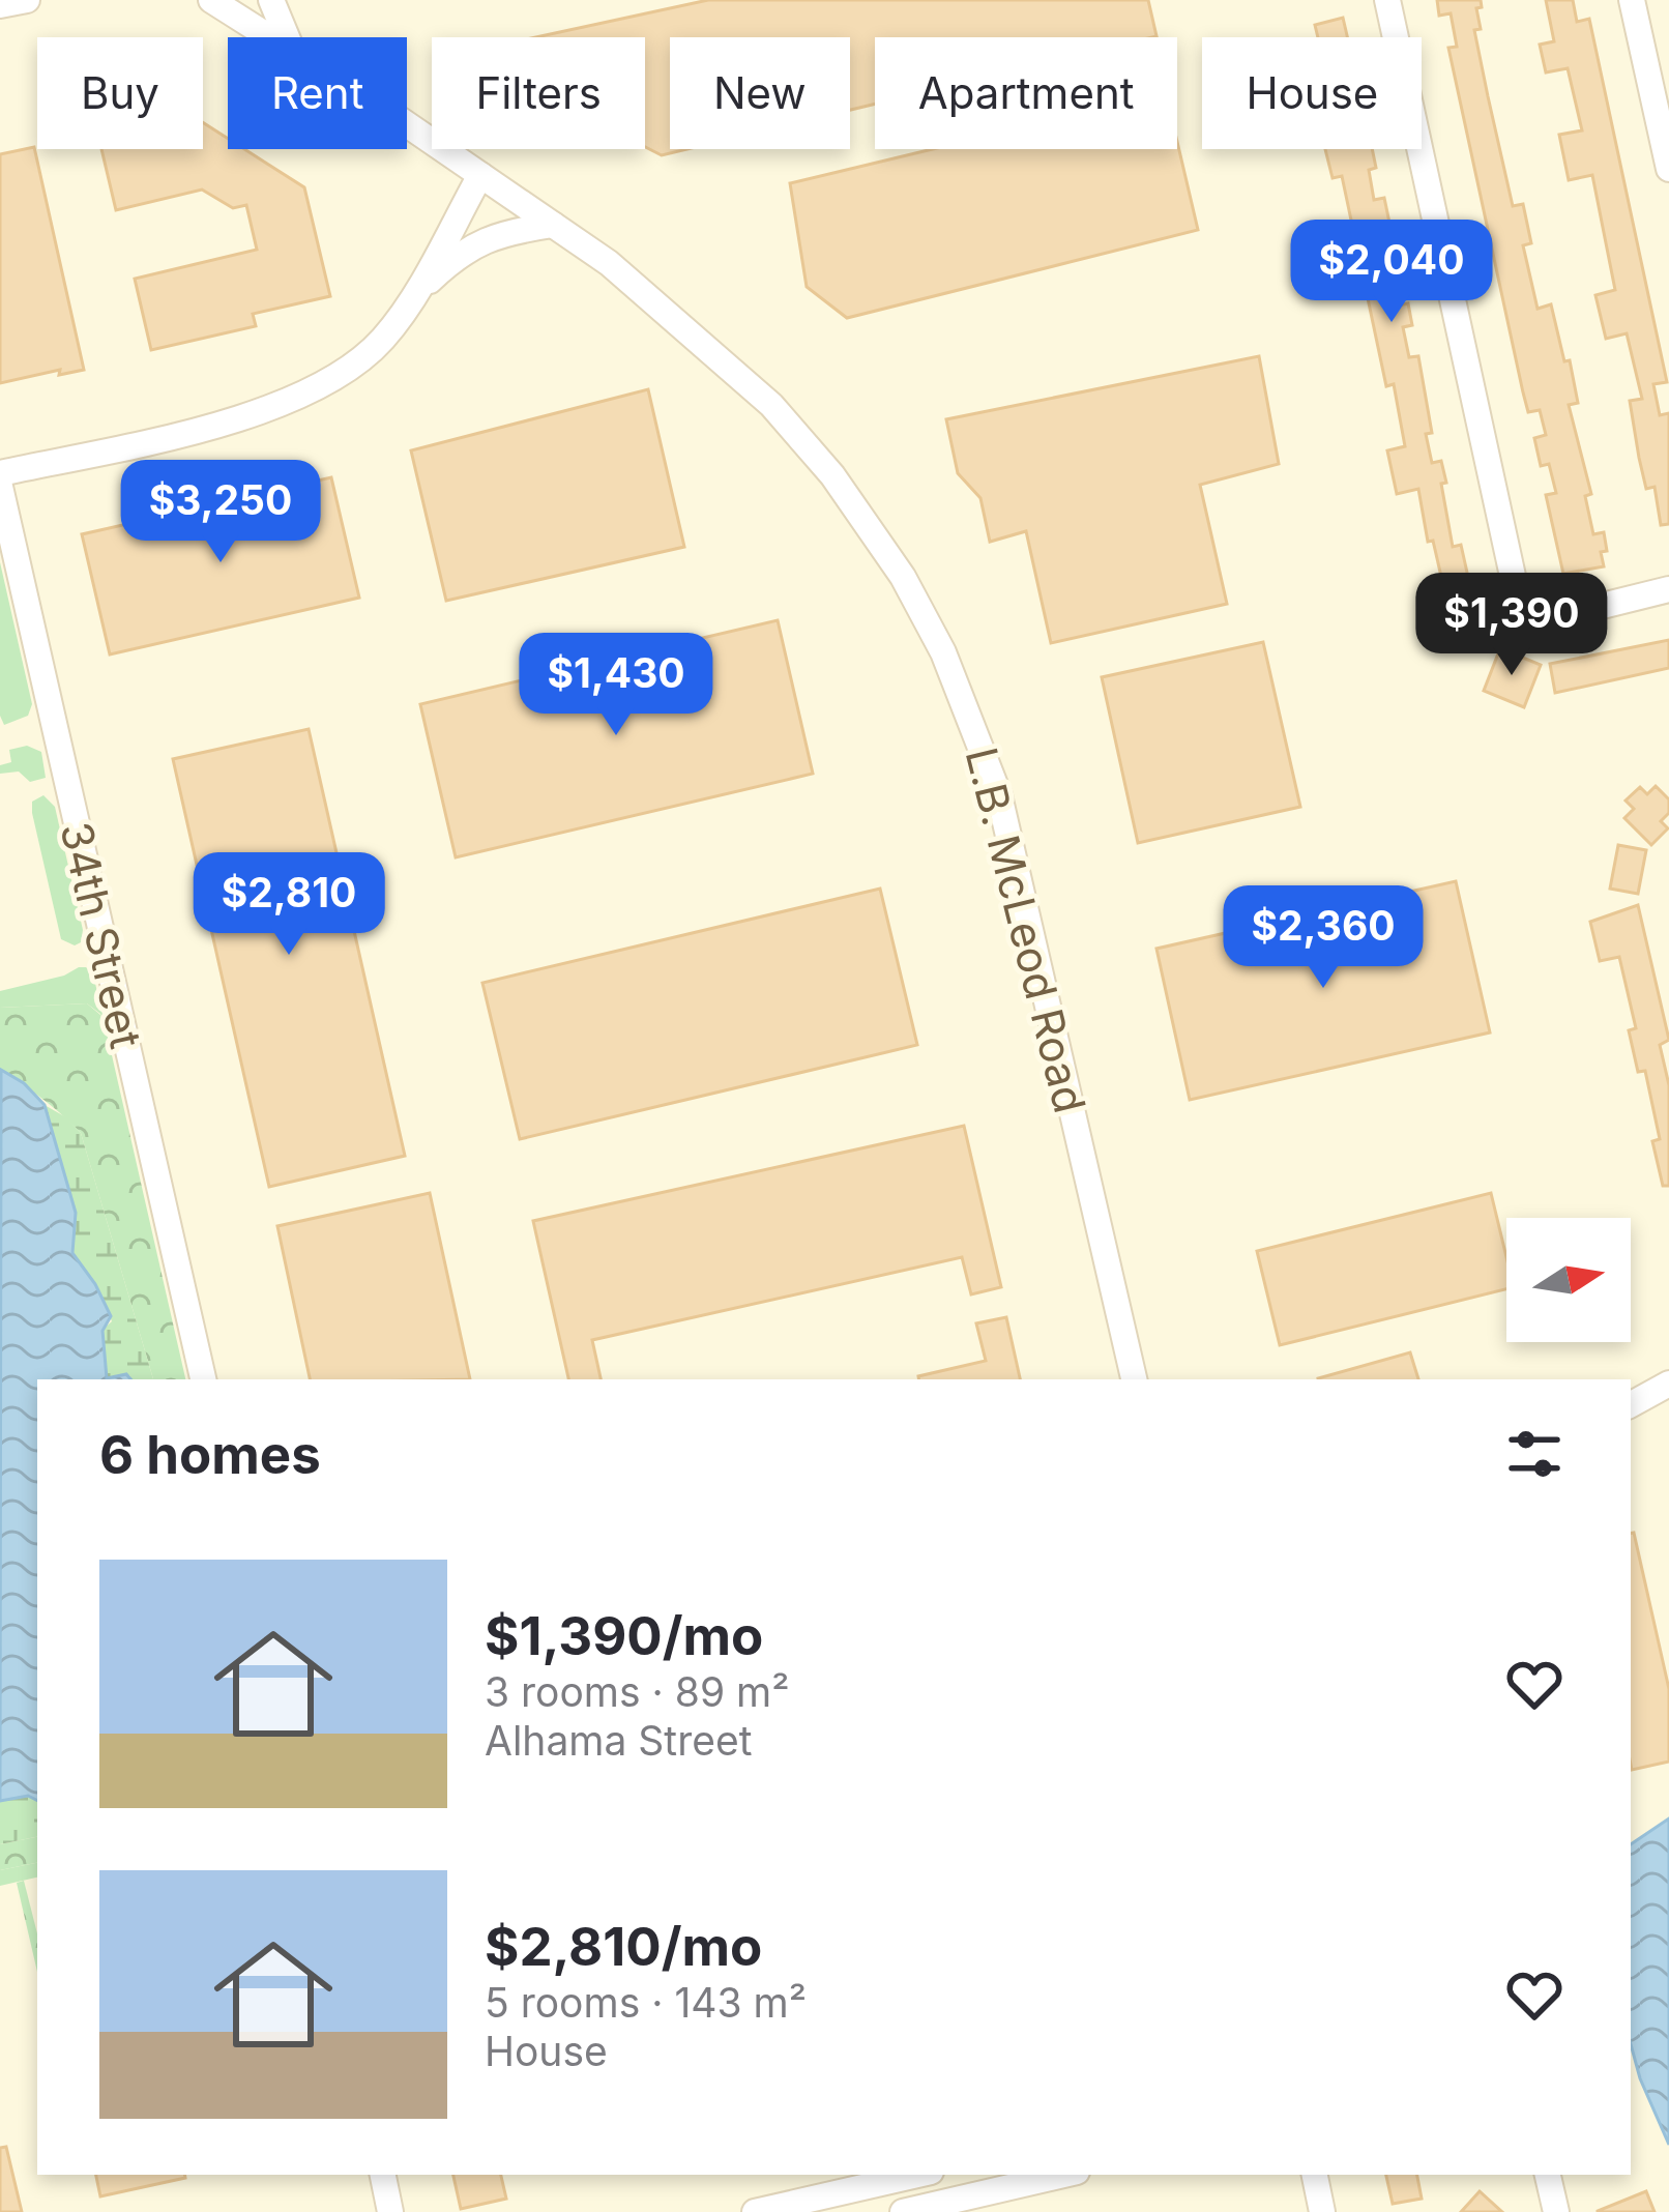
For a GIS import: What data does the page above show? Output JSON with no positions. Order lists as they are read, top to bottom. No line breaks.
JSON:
{"streets":{"street":["L.B. McLeod Road","34th Street"]},"north":"right","page":{"chip":["Buy","Rent","Filters","New","Apartment","House"],"price":["$2,040","$3,250","$1,390","$1,430","$2,810","$2,360"],"heading":"6 homes","list":[{"name":"$1,390/mo","note":"3 rooms · 89 m² · Alhama Street"},{"name":"$2,810/mo","note":"5 rooms · 143 m² · House"}]}}
